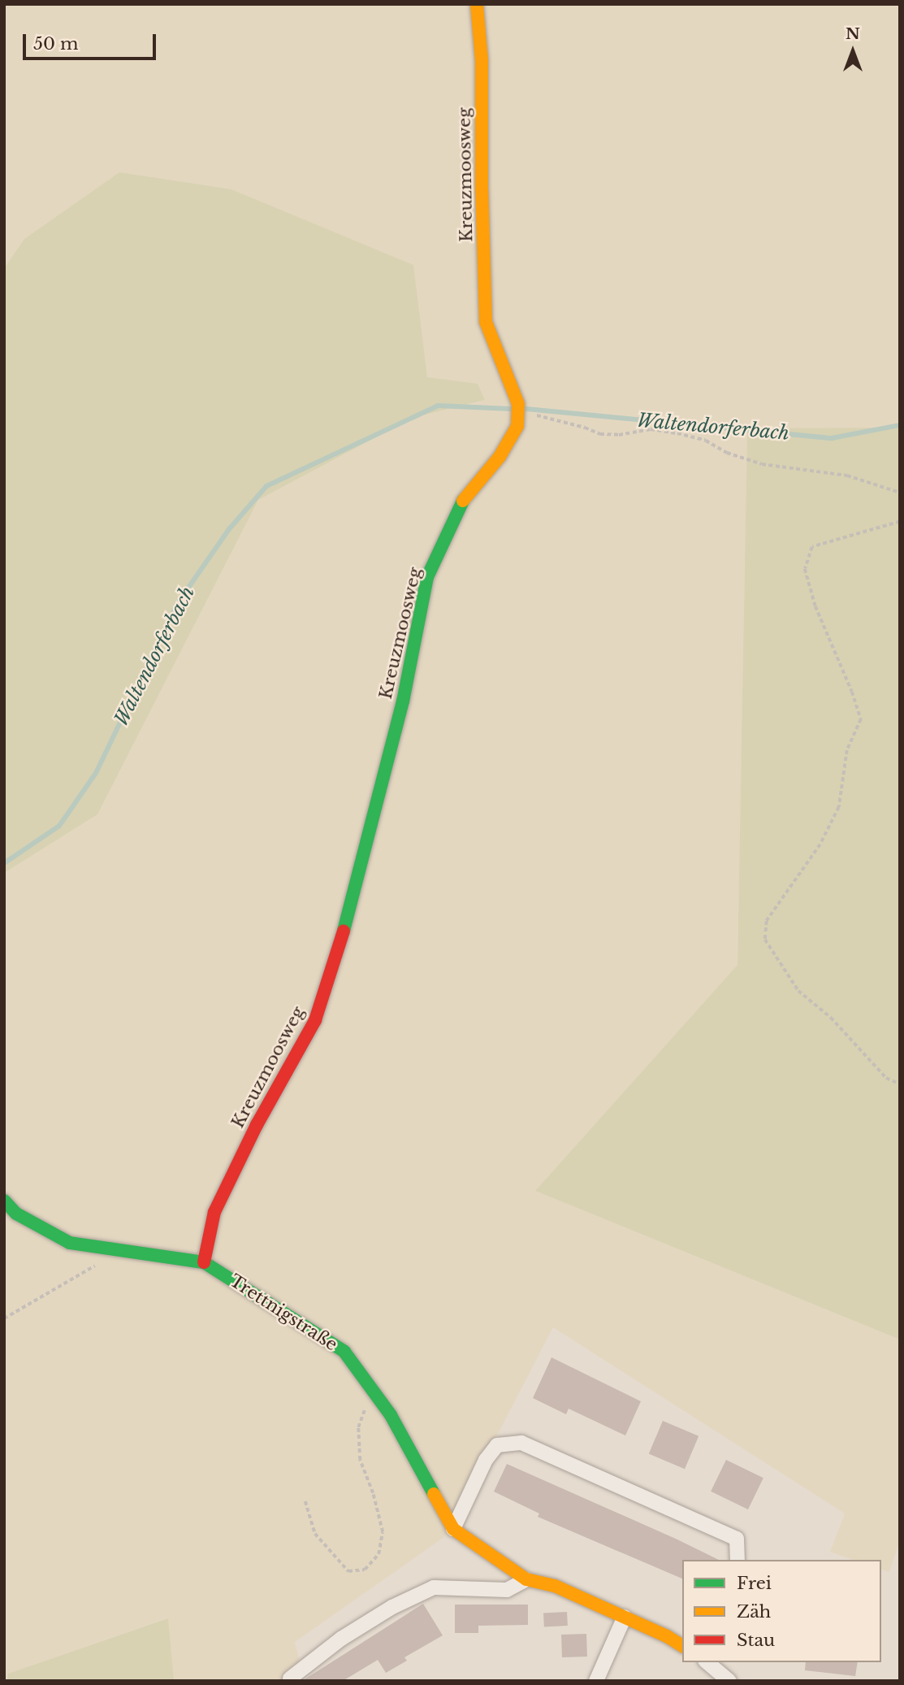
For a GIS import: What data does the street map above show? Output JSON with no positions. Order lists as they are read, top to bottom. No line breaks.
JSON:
{"streets":{"street":["Kreuzmoosweg","Trettnigstraße"]},"crossings":[["Kreuzmoosweg","Trettnigstraße"]],"water":["Waltendorferbach"],"legend":["Frei","Zäh","Stau"],"scale_bar":"50 m","north":"top"}
